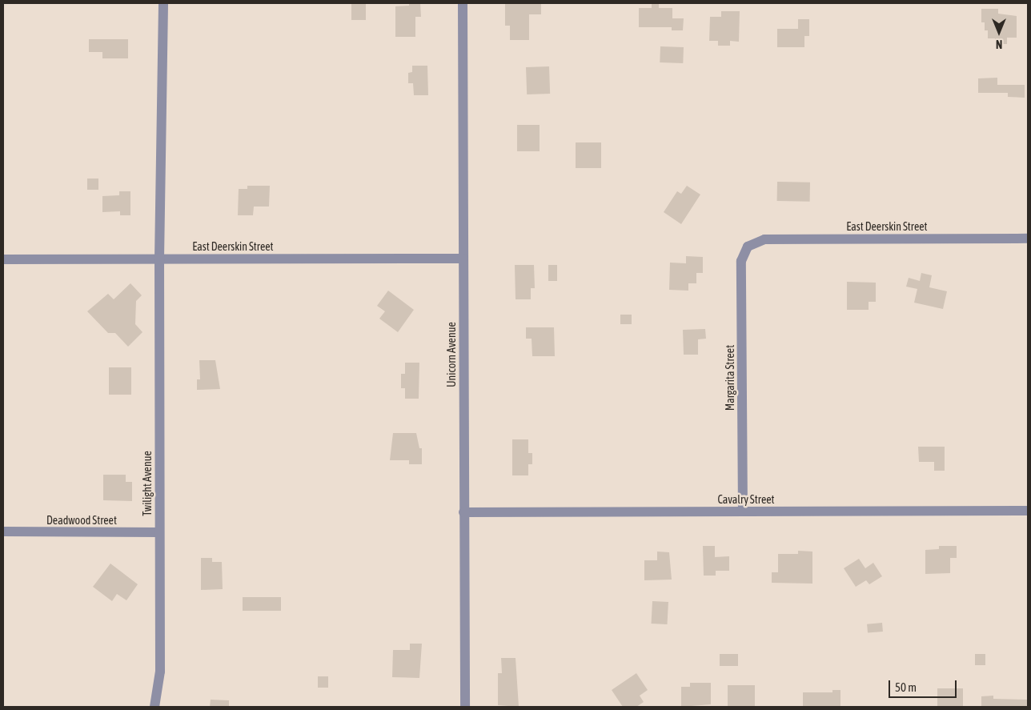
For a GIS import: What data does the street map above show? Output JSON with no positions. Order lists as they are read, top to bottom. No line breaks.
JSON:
{"streets":{"street":["East Deerskin Street","Unicorn Avenue","Margarita Street","Twilight Avenue","Cavalry Street","Deadwood Street"]},"crossings":[["East Deerskin Street","Unicorn Avenue"],["East Deerskin Street","Margarita Street"],["East Deerskin Street","Twilight Avenue"],["Unicorn Avenue","Cavalry Street"],["Margarita Street","Cavalry Street"],["Twilight Avenue","Deadwood Street"]],"scale_bar":"50 m","north":"bottom"}
